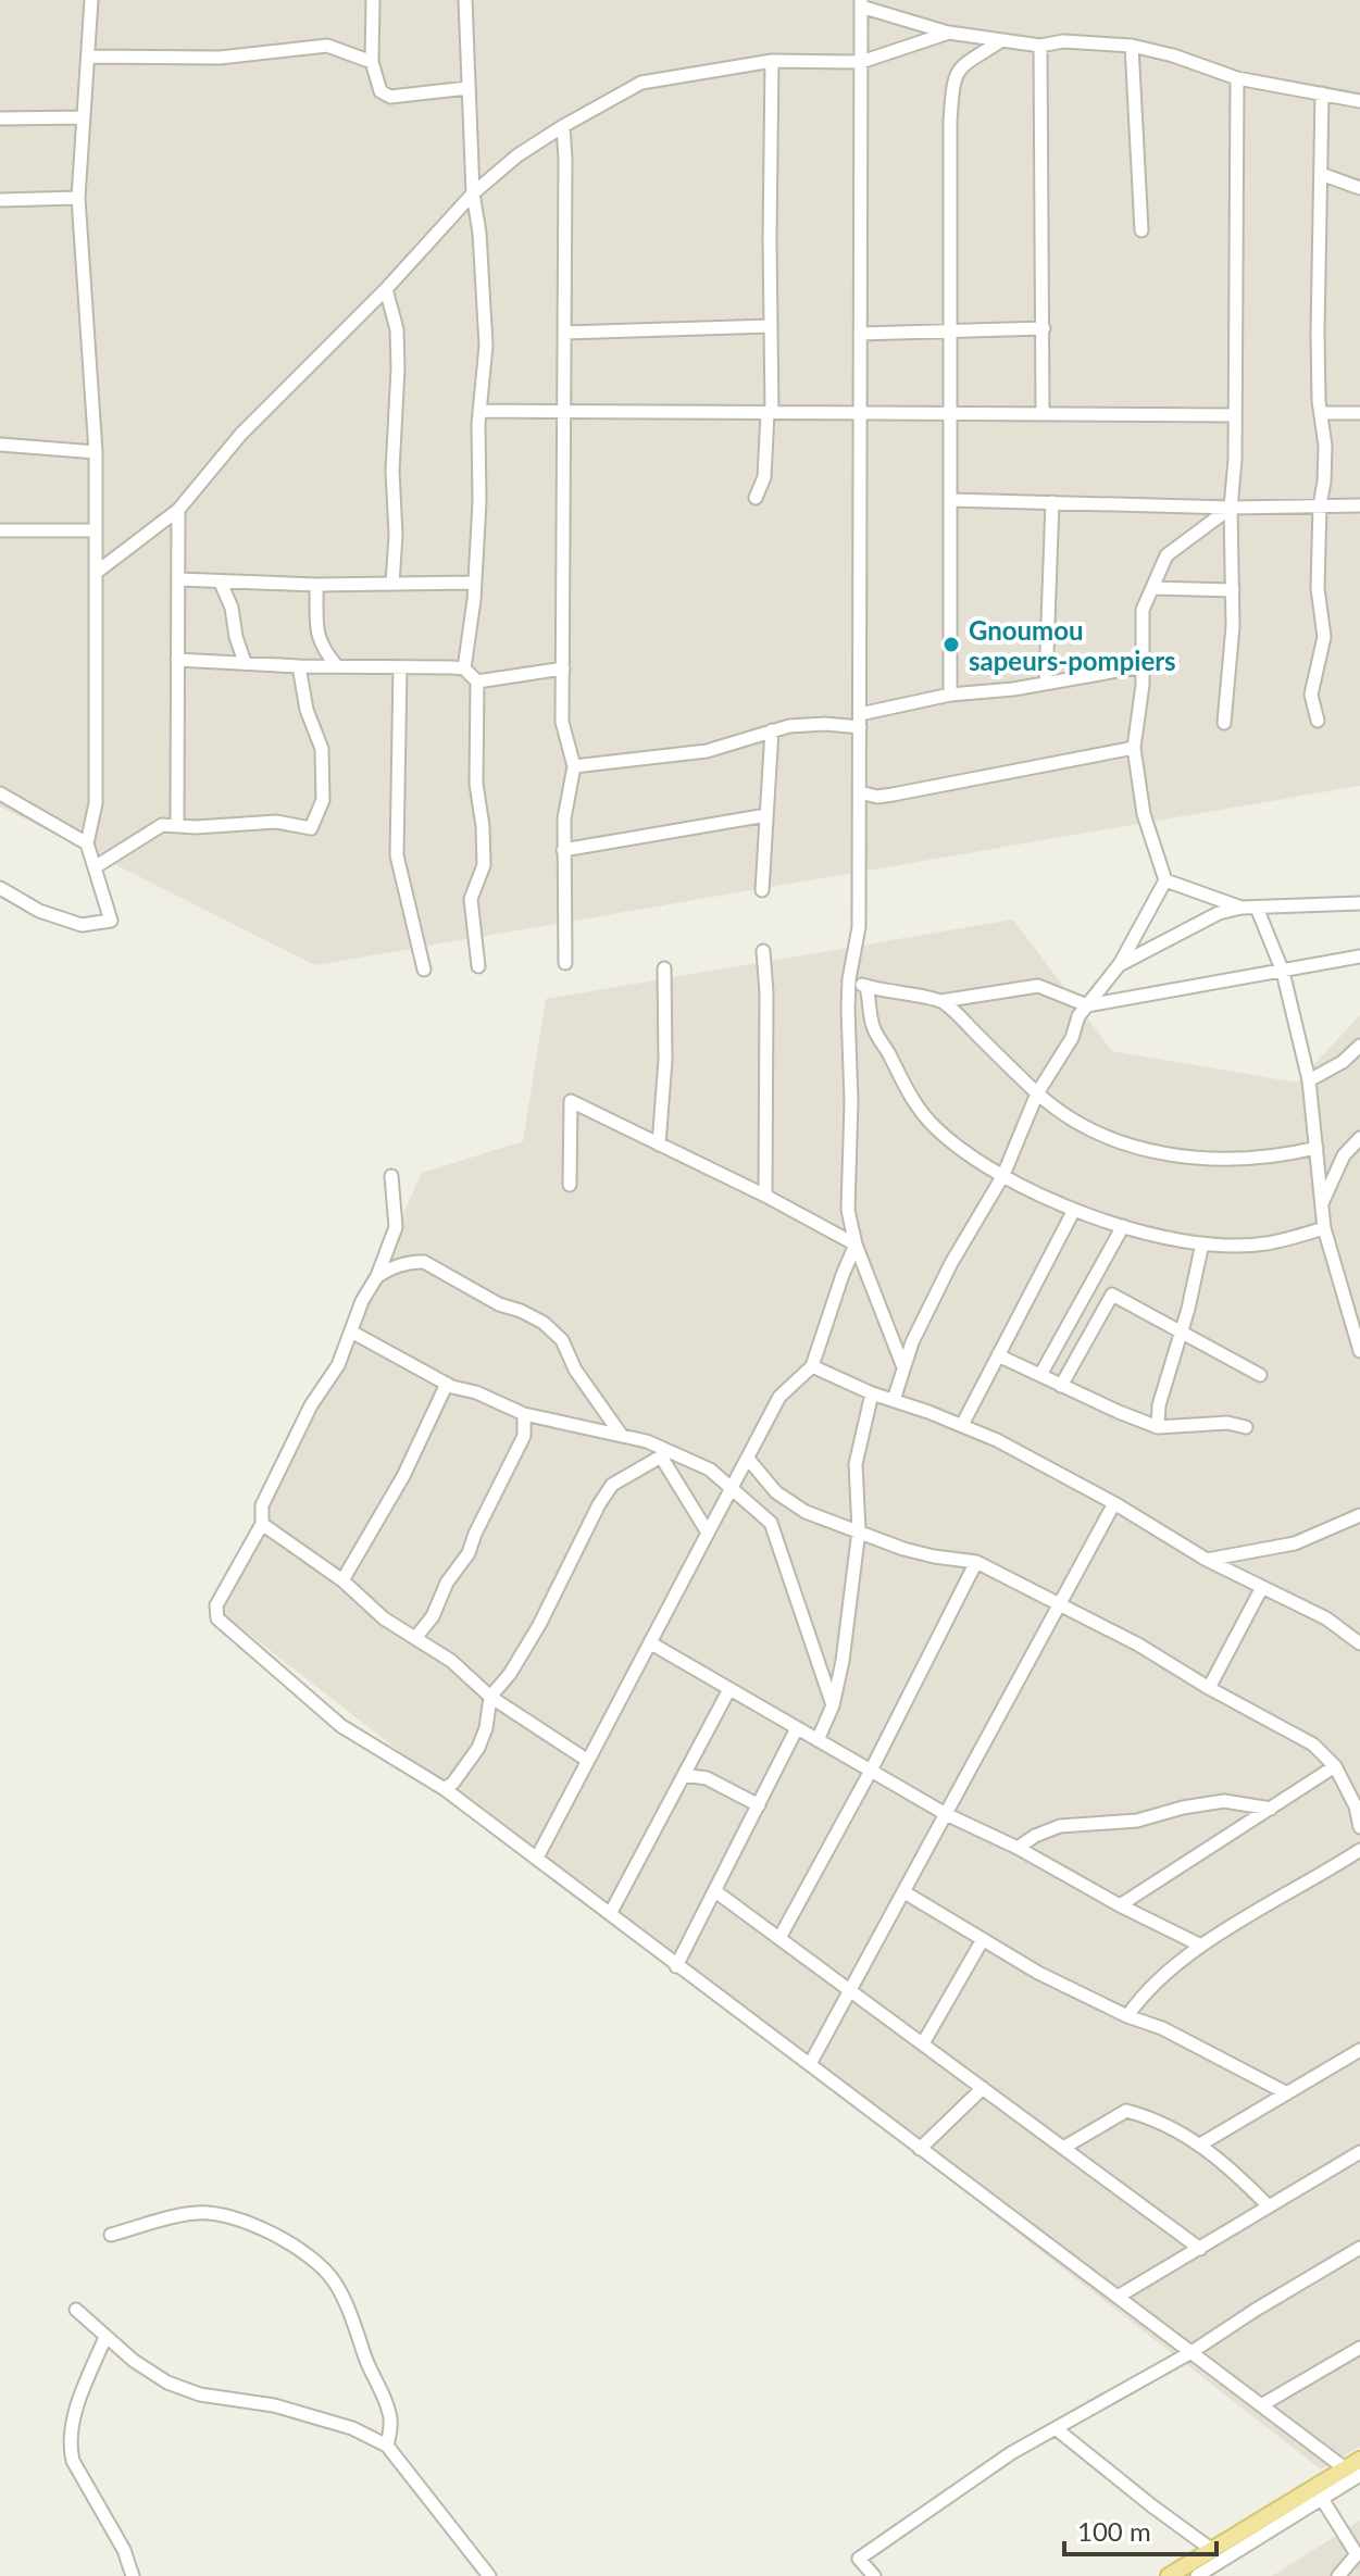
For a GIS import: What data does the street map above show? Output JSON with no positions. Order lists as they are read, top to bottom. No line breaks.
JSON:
{"places":["Gnoumou sapeurs-pompiers"],"scale_bar":"100 m"}
